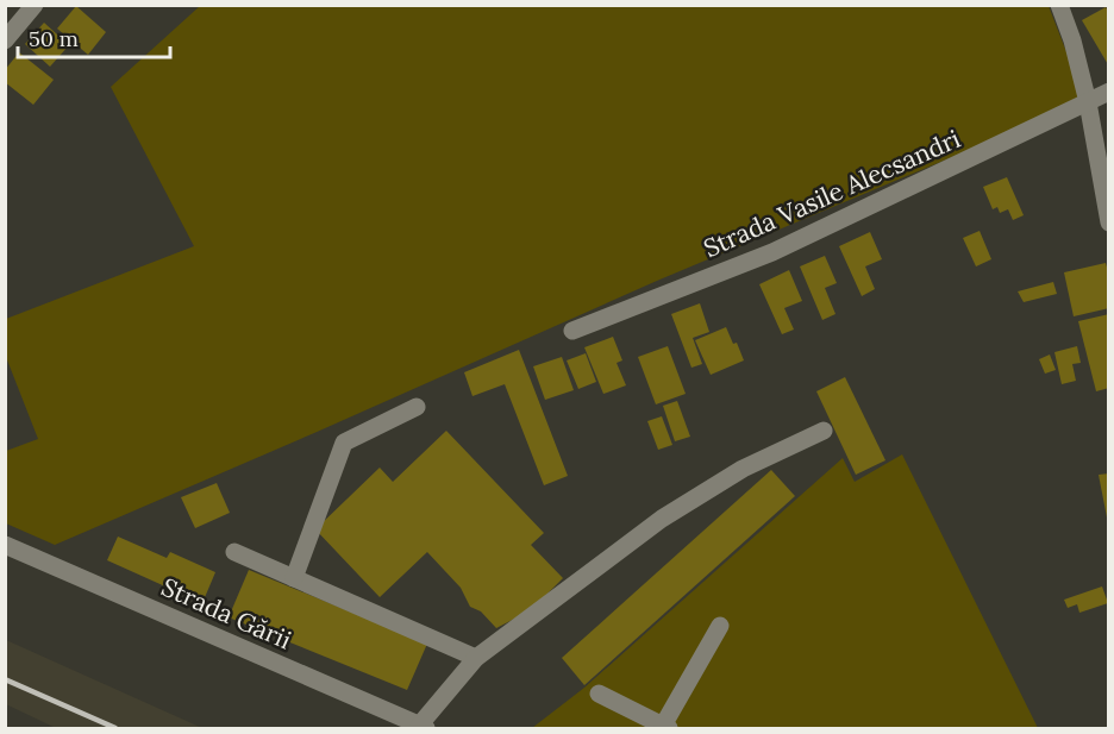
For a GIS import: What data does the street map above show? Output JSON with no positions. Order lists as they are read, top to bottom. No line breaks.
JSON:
{"streets":{"street":["Strada Vasile Alecsandri","Strada Gării"]},"scale_bar":"50 m"}
